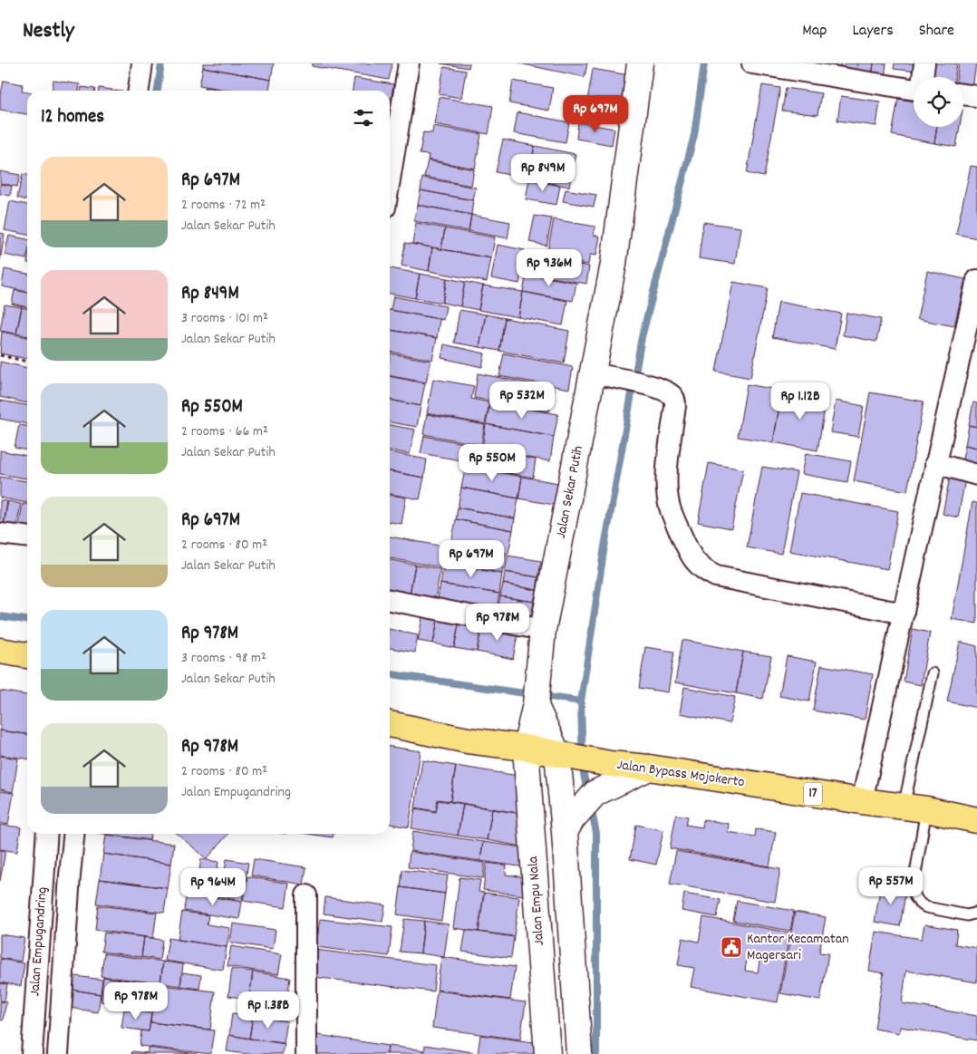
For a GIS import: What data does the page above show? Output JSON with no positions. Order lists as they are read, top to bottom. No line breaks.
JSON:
{"streets":{"highway":["Jalan Bypass Mojokerto","17"],"street":["Jalan Sekar Putih","Jalan Empu Nala","Jalan Empugandring"]},"crossings":[["Jalan Sekar Putih","Jalan Bypass Mojokerto"],["Jalan Sekar Putih","Jalan Empu Nala"],["Jalan Bypass Mojokerto","Jalan Empu Nala"]],"places":{"public building":["Kantor Kecamatan Magersari"]},"page":{"header":"Nestly","nav":["Map","Layers","Share"],"heading":"12 homes","price":["Rp 697M","Rp 849M","Rp 936M","Rp 532M","Rp 1.12B","Rp 550M","Rp 697M","Rp 978M","Rp 557M","Rp 964M","Rp 978M","Rp 1.38B"],"list":[{"name":"Rp 697M","note":"2 rooms · 72 m² · Jalan Sekar Putih"},{"name":"Rp 849M","note":"3 rooms · 101 m² · Jalan Sekar Putih"},{"name":"Rp 550M","note":"2 rooms · 66 m² · Jalan Sekar Putih"},{"name":"Rp 697M","note":"2 rooms · 80 m² · Jalan Sekar Putih"},{"name":"Rp 978M","note":"3 rooms · 98 m² · Jalan Sekar Putih"},{"name":"Rp 978M","note":"2 rooms · 80 m² · Jalan Empugandring"}]}}
